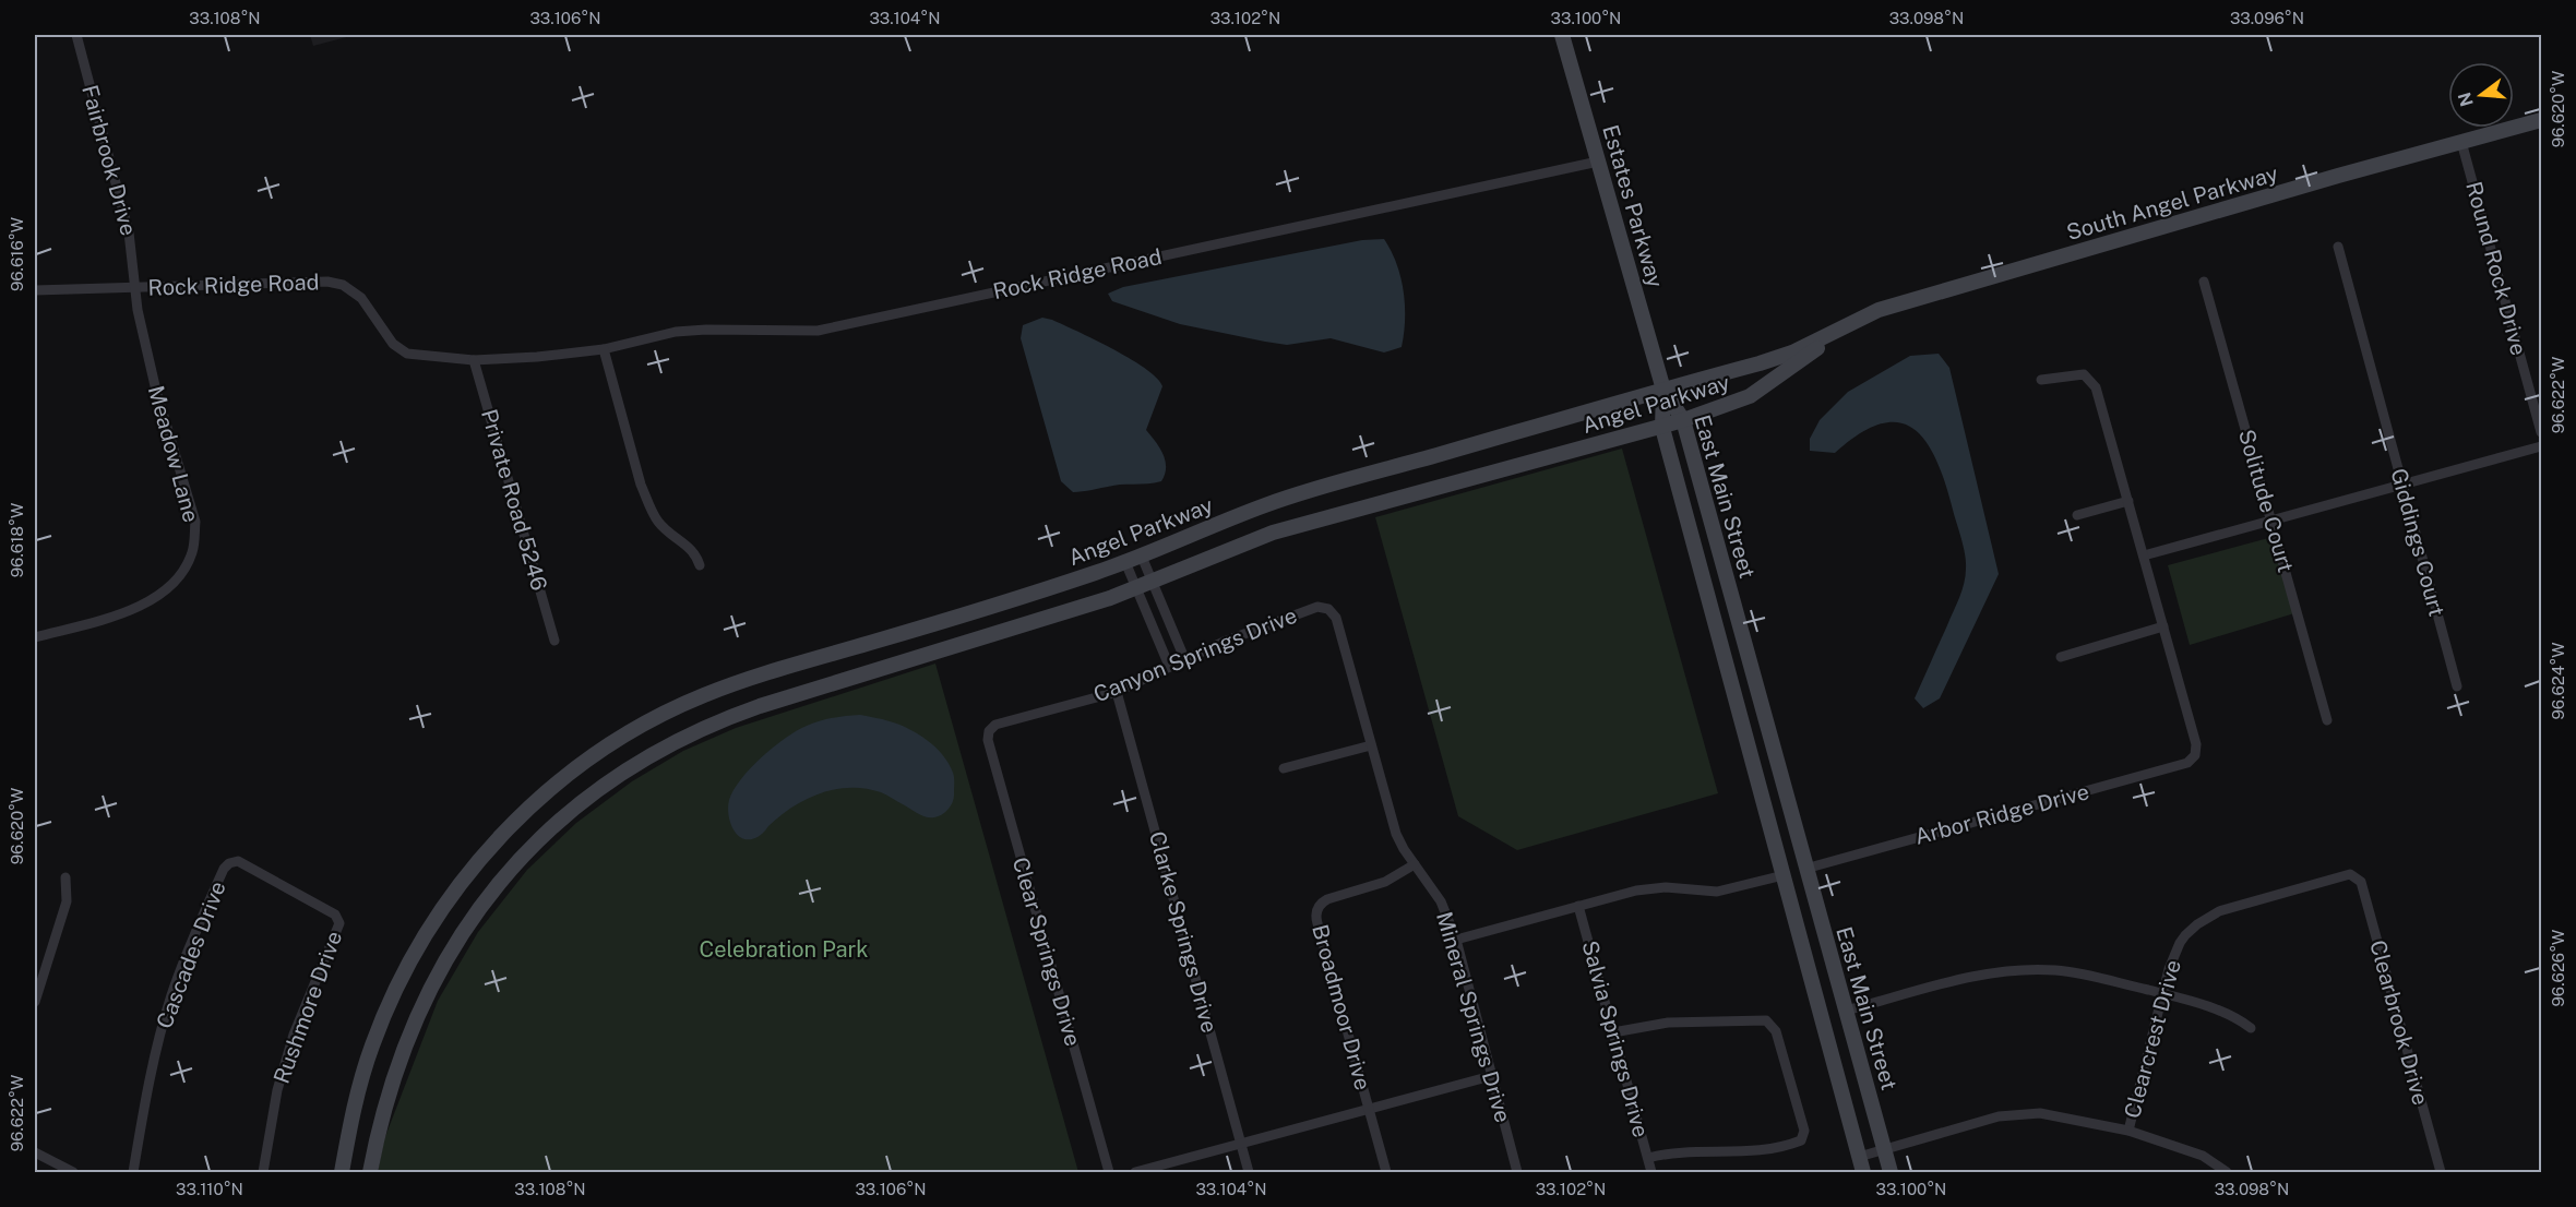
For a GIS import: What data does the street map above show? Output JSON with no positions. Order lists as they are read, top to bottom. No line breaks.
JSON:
{"streets":{"main road":["South Angel Parkway","Estates Parkway","Angel Parkway","East Main Street"],"street":["Fairbrook Drive","Round Rock Drive","Rock Ridge Road","Meadow Lane","Private Road 5246","Solitude Court","Giddings Court","Canyon Springs Drive","Arbor Ridge Drive","Clarke Springs Drive","Clear Springs Drive","Cascades Drive","Rushmore Drive","Broadmoor Drive","Mineral Springs Drive","Clearbrook Drive","Salvia Springs Drive","Clearcrest Drive"]},"crossings":[["Fairbrook Drive","Rock Ridge Road"],["Fairbrook Drive","Meadow Lane"],["South Angel Parkway","Round Rock Drive"],["South Angel Parkway","Angel Parkway"],["Estates Parkway","Rock Ridge Road"],["Estates Parkway","Angel Parkway"],["Estates Parkway","East Main Street"],["Rock Ridge Road","Meadow Lane"],["Rock Ridge Road","Private Road 5246"],["Angel Parkway","East Main Street"],["East Main Street","Arbor Ridge Drive"],["Canyon Springs Drive","Clarke Springs Drive"],["Canyon Springs Drive","Clear Springs Drive"],["Canyon Springs Drive","Mineral Springs Drive"],["Cascades Drive","Rushmore Drive"],["Broadmoor Drive","Mineral Springs Drive"],["Clearbrook Drive","Clearcrest Drive"]],"parks":["Celebration Park"],"north":"left","coordinates":["33.108°N","33.106°N","33.104°N","33.102°N","33.100°N","33.098°N","33.096°N","96.620°W","96.616°W","96.622°W","96.618°W","96.624°W","96.626°W","33.110°N"]}
